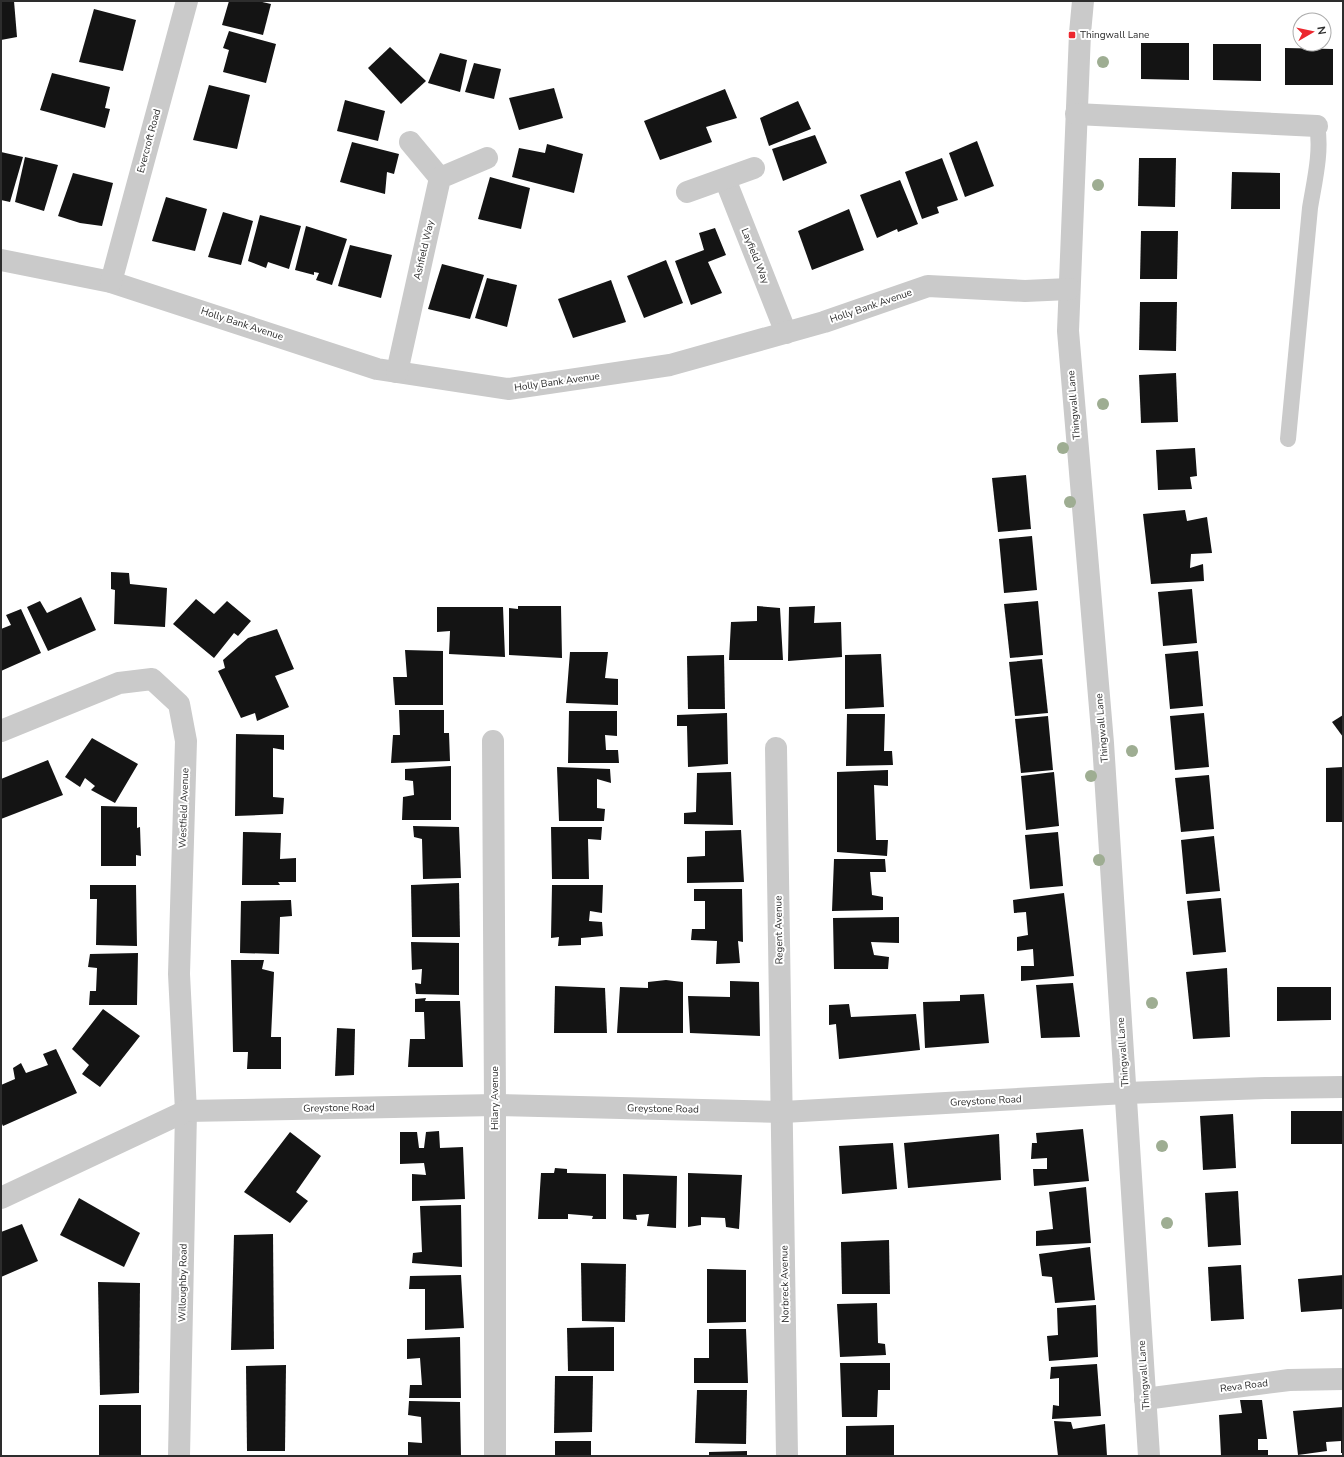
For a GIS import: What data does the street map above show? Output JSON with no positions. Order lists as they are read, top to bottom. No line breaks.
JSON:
{"streets":{"street":["Evercroft Road","Ashfield Way","Layfield Way","Holly Bank Avenue","Thingwall Lane","Westfield Avenue","Regent Avenue","Hilary Avenue","Greystone Road","Willoughby Road","Norbreck Avenue","Reva Road"]},"crossings":[["Evercroft Road","Holly Bank Avenue"],["Ashfield Way","Holly Bank Avenue"],["Layfield Way","Holly Bank Avenue"],["Holly Bank Avenue","Thingwall Lane"],["Thingwall Lane","Greystone Road"],["Thingwall Lane","Reva Road"],["Westfield Avenue","Greystone Road"],["Westfield Avenue","Willoughby Road"],["Regent Avenue","Greystone Road"],["Regent Avenue","Norbreck Avenue"],["Hilary Avenue","Greystone Road"],["Greystone Road","Willoughby Road"],["Greystone Road","Norbreck Avenue"]],"places":{"transit":["Thingwall Lane"]},"north":"right"}
